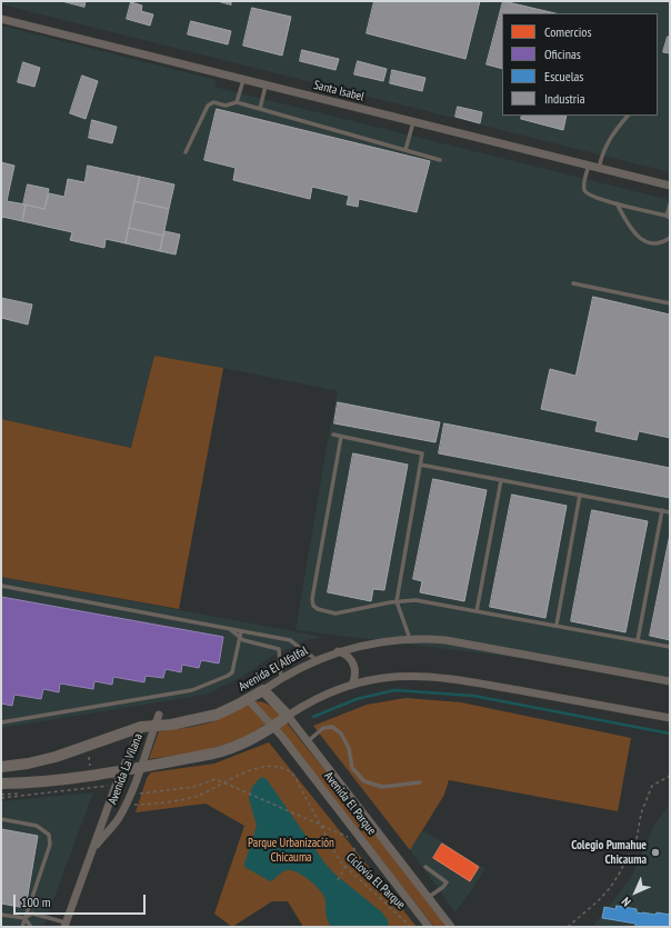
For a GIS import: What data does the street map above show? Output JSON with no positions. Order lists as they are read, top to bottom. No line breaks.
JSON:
{"streets":{"street":["Santa Isabel","Avenida El Alfalfal","Avenida La Vilana","Avenida El Parque"],"path":["Ciclovía El Parque"]},"crossings":[["Avenida El Alfalfal","Avenida La Vilana"],["Avenida El Alfalfal","Avenida El Parque"],["Avenida La Vilana","Ciclovía El Parque"]],"parks":["Parque Urbanización Chicauma"],"places":["Colegio Pumahue Chicauma"],"legend":["Comercios","Oficinas","Escuelas","Industria"],"scale_bar":"100 m","north":"bottom left"}
